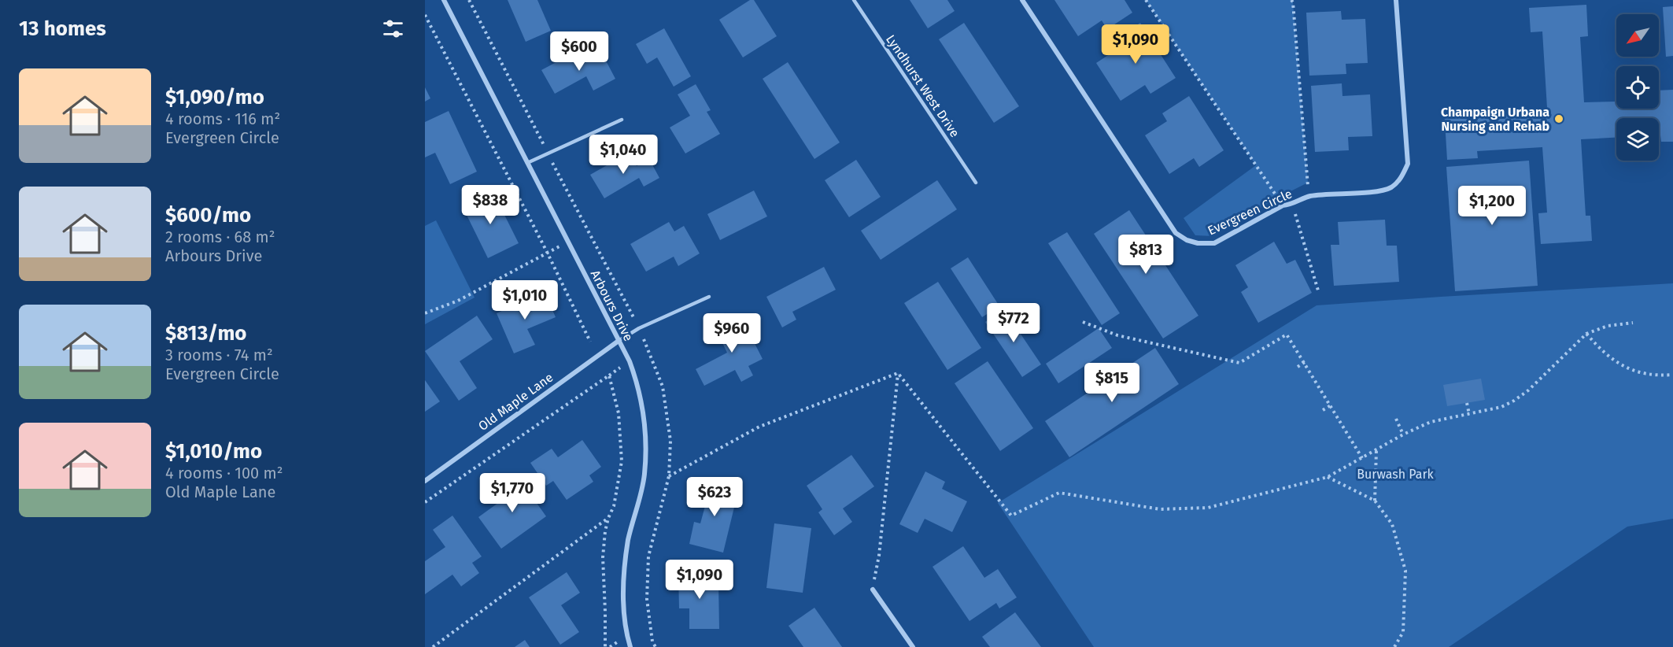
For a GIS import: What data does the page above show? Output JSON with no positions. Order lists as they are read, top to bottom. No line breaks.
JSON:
{"streets":{"street":["Evergreen Circle","Arbours Drive","Old Maple Lane"],"lane":["Lyndhurst West Drive"]},"crossings":[["Arbours Drive","Old Maple Lane"]],"parks":["Burwash Park"],"places":["Champaign Urbana Nursing and Rehab"],"north":"bottom left","page":{"heading":"13 homes","price":["$1,090","$600","$1,040","$838","$1,200","$813","$1,010","$772","$960","$815","$1,770","$623","$1,090"],"list":[{"name":"$1,090/mo","note":"4 rooms · 116 m² · Evergreen Circle"},{"name":"$600/mo","note":"2 rooms · 68 m² · Arbours Drive"},{"name":"$813/mo","note":"3 rooms · 74 m² · Evergreen Circle"},{"name":"$1,010/mo","note":"4 rooms · 100 m² · Old Maple Lane"}]}}
